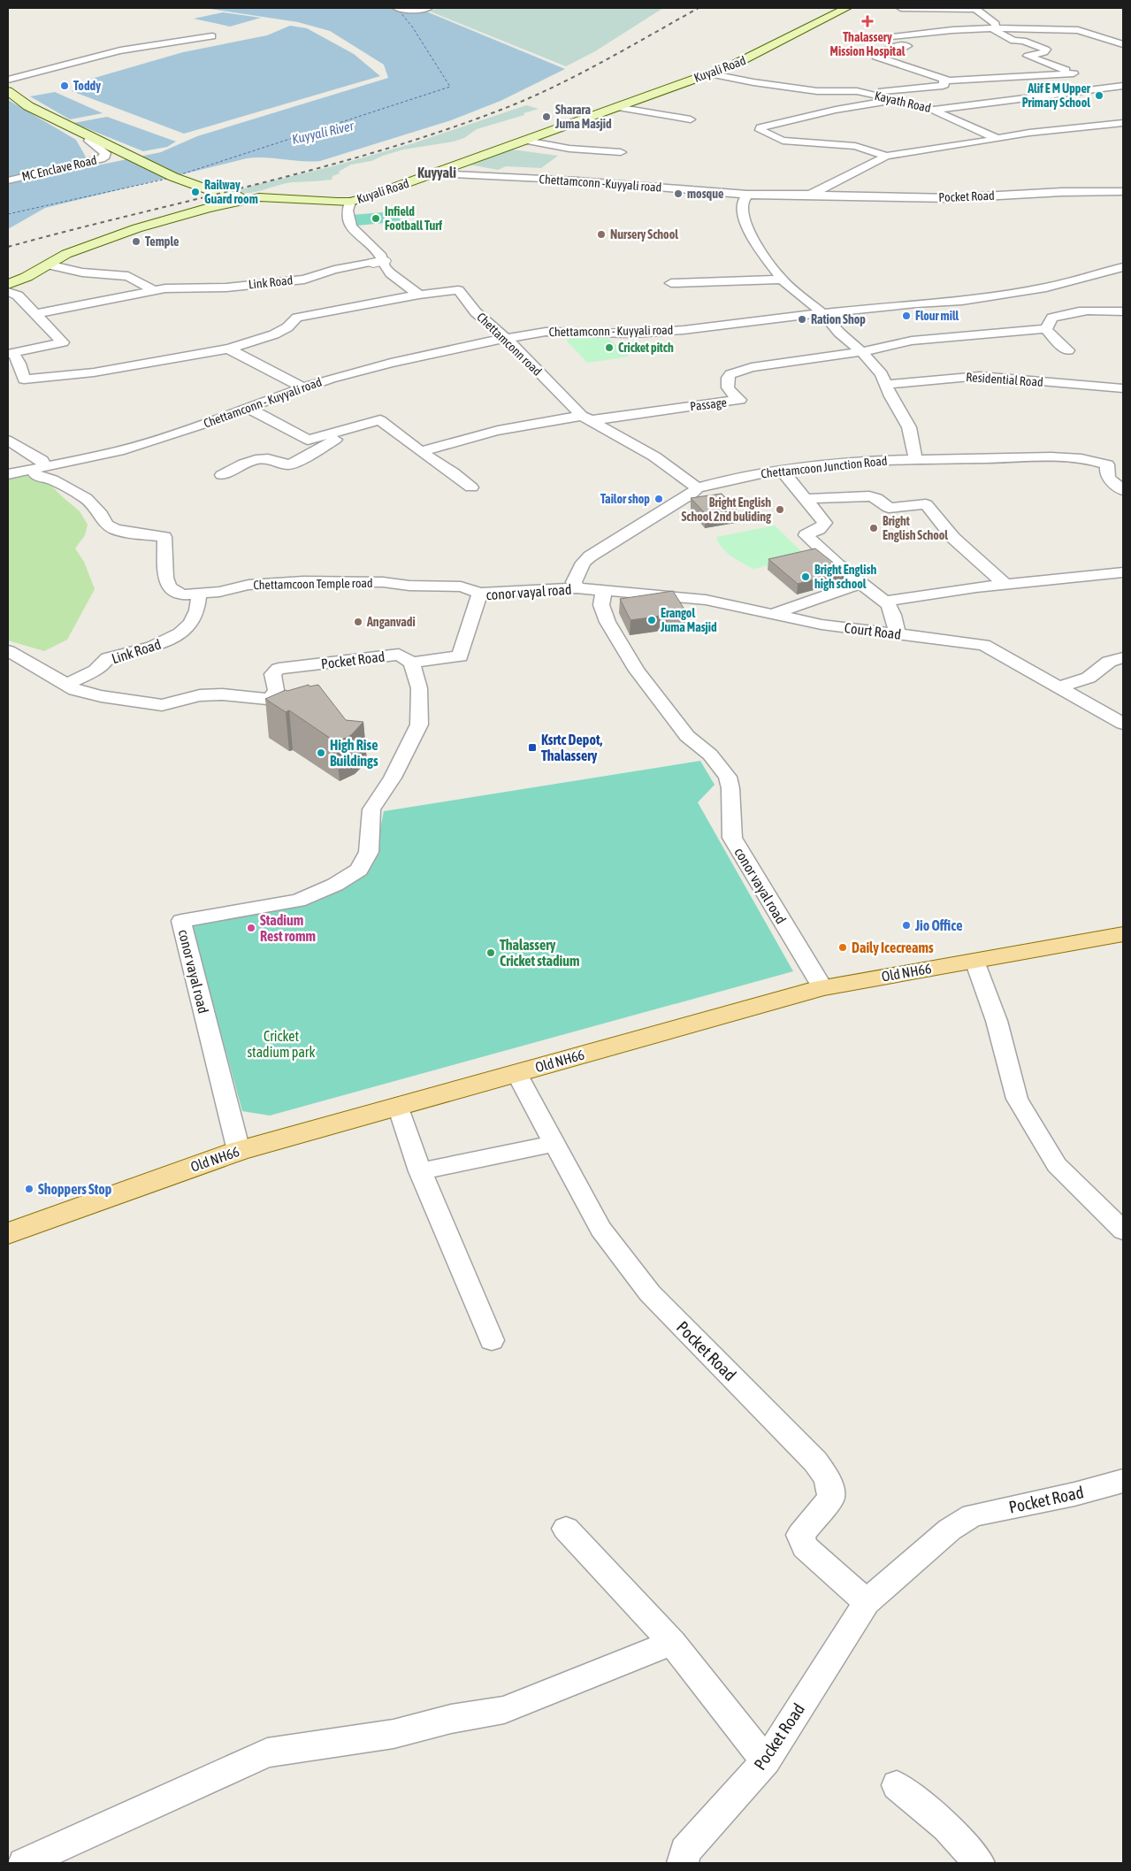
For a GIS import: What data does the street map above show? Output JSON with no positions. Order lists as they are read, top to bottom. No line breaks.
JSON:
{"streets":{"main road":["Kuyali Road","Old NH66"],"street":["Kayath Road","MC Enclave Road","Chettamconn -Kuyyali road","Pocket Road","Link Road","Chettamconn - Kuyyali road","Chettamconn road","Residential Road","Passage","Chettamcoon Junction Road","Chettamcoon Temple road","conor vayal road","Court Road"]},"crossings":[["Kuyali Road","Kayath Road"],["Kuyali Road","Chettamconn -Kuyyali road"],["Chettamconn -Kuyyali road","Pocket Road"],["Pocket Road","Link Road"],["Pocket Road","conor vayal road"],["Pocket Road","Old NH66"],["Link Road","Chettamcoon Temple road"],["Chettamconn - Kuyyali road","Chettamconn road"],["Chettamconn - Kuyyali road","Chettamcoon Temple road"],["Chettamconn road","Passage"],["Chettamconn road","Chettamcoon Junction Road"],["Chettamcoon Junction Road","conor vayal road"],["Chettamcoon Temple road","conor vayal road"],["conor vayal road","Court Road"],["conor vayal road","Old NH66"]],"districts":["Kuyyali"],"water":["Kuyyali River"],"parks":["Cricket stadium park"],"places":{"health":["Thalassery Mission Hospital"],"other":["Toddy","Alif E M Upper Primary School","Sharara Juma Masjid","Railway Guard room","mosque","Infield Football Turf","Nursery School","Temple","Flour mill","Ration Shop","Cricket pitch","Tailor shop","Bright English School 2nd buliding","Bright English School","Bright English high school","Erangol Juma Masjid","Anganvadi","High Rise Buildings","Jio Office","Stadium Rest romm","Daily Icecreams","Thalassery Cricket stadium","Shoppers Stop"],"transit":["Ksrtc Depot, Thalassery"]}}
